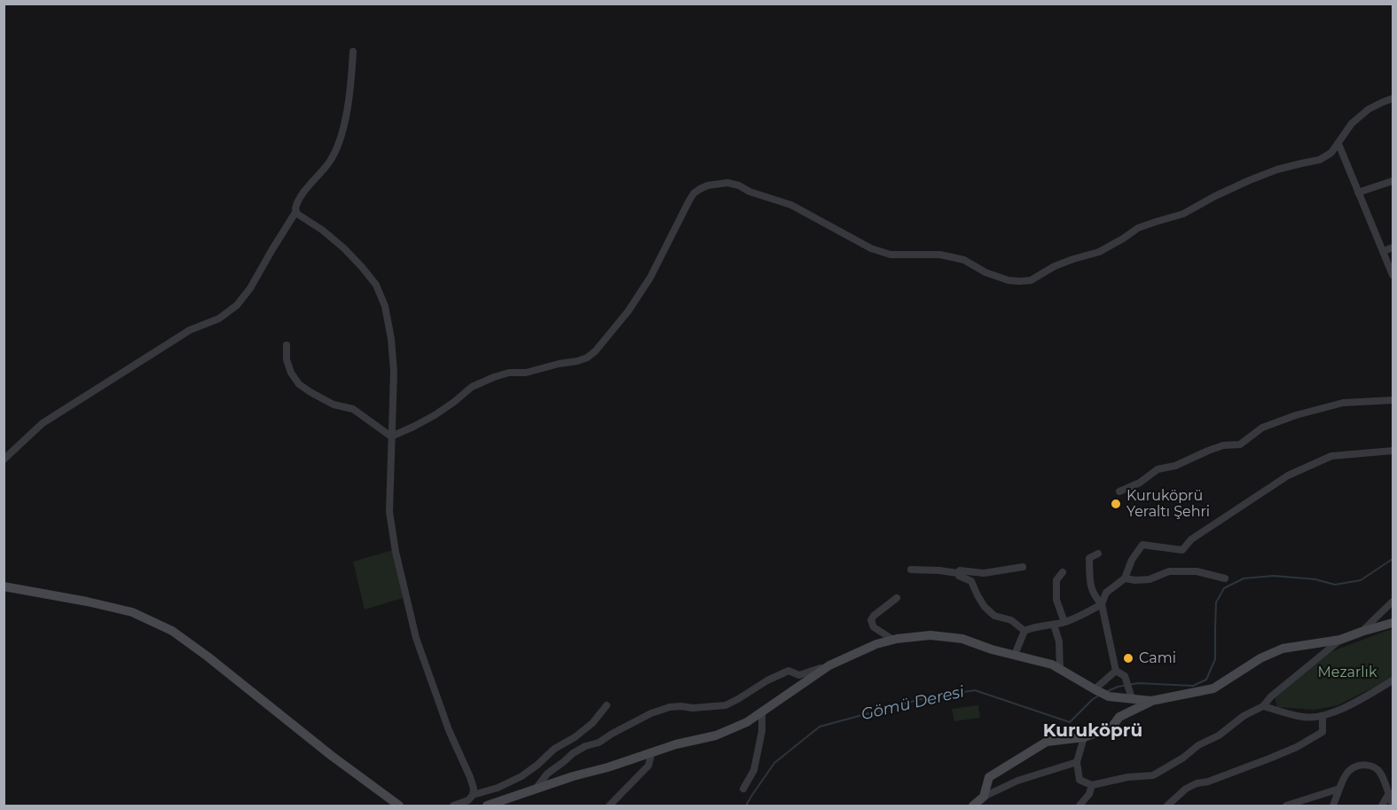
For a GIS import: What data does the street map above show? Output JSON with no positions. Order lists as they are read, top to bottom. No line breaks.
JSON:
{"districts":["Kuruköprü"],"water":["Gömü Deresi"],"parks":["Mezarlık"],"places":["Kuruköprü Yeraltı Şehri","Cami"]}
